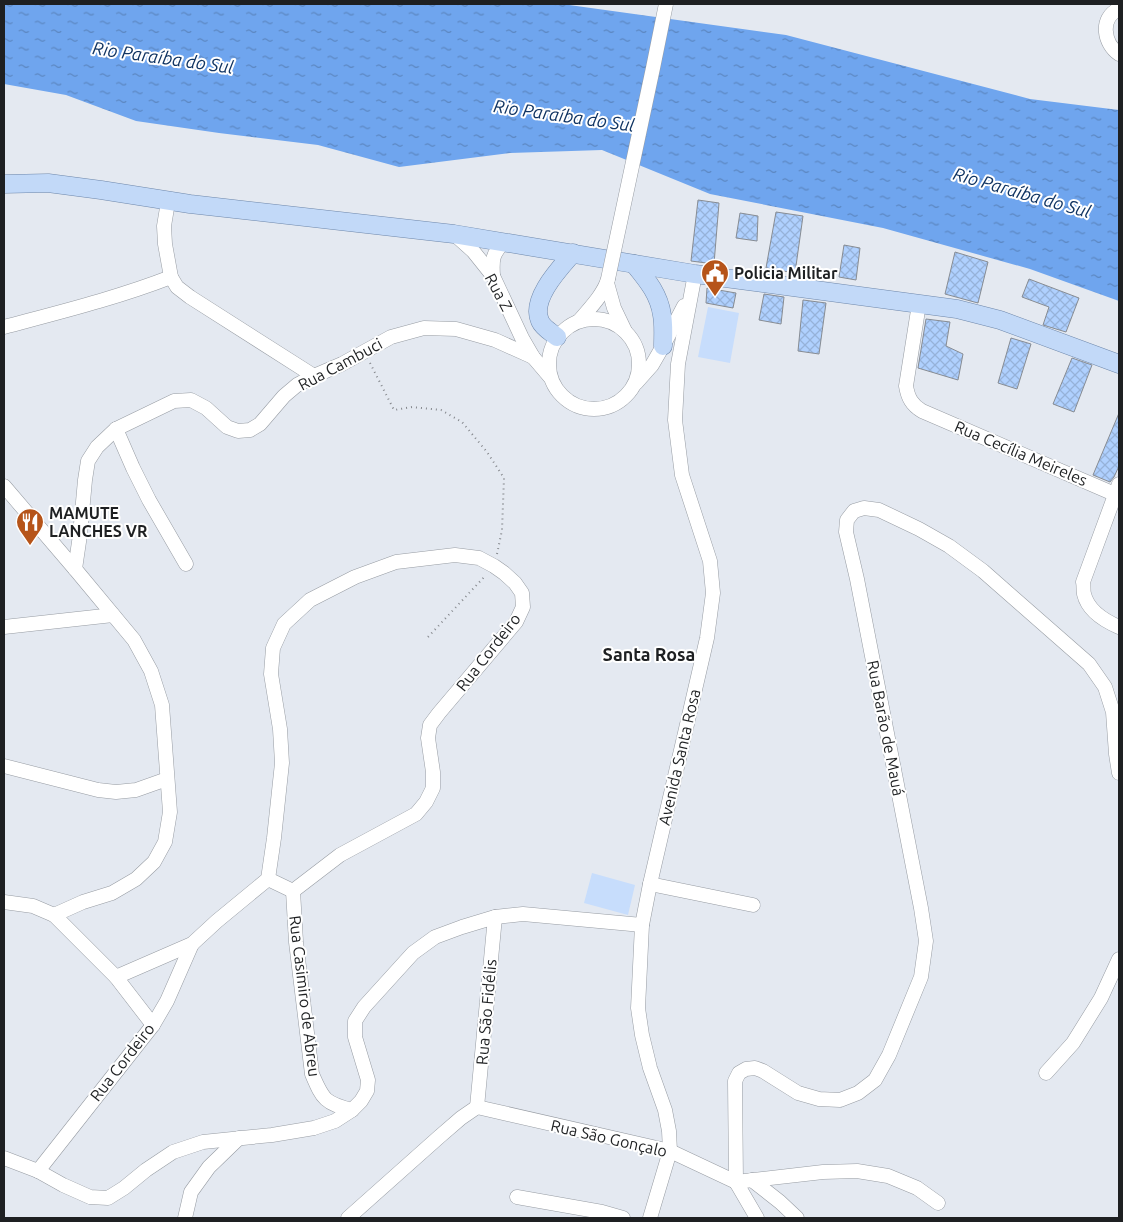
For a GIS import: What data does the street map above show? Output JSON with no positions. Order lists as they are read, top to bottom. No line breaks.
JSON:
{"streets":{"street":["Rua Z","Rua Cambuci","Rua Cecília Meireles","Rua Cordeiro","Rua Barão de Mauá","Avenida Santa Rosa","Rua Casimiro de Abreu","Rua São Fidélis","Rua São Gonçalo"]},"crossings":[["Rua Z","Rua Cambuci"],["Rua Cordeiro","Rua Casimiro de Abreu"],["Rua Barão de Mauá","Rua São Gonçalo"],["Avenida Santa Rosa","Rua São Gonçalo"],["Rua São Fidélis","Rua São Gonçalo"]],"districts":["Santa Rosa"],"water":["Rio Paraíba do Sul"],"places":{"public building":["Policia Militar"],"restaurant":["MAMUTE LANCHES VR"]}}
